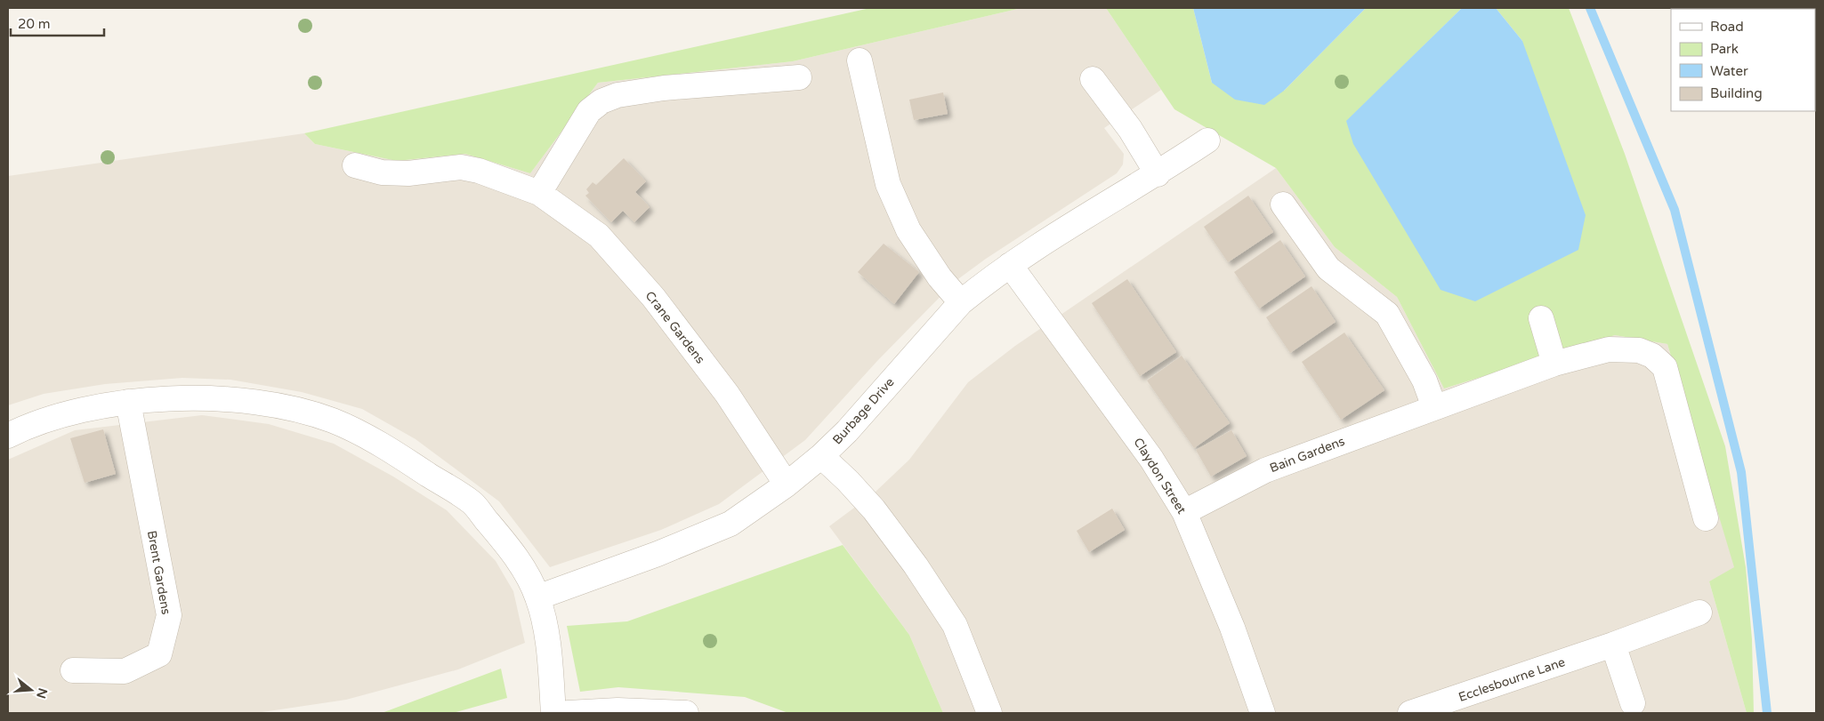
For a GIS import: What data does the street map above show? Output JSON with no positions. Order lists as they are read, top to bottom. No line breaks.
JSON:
{"streets":{"street":["Crane Gardens","Burbage Drive","Bain Gardens","Claydon Street","Brent Gardens","Ecclesbourne Lane"]},"crossings":[["Crane Gardens","Burbage Drive"],["Burbage Drive","Claydon Street"],["Bain Gardens","Claydon Street"]],"legend":["Road","Park","Water","Building"],"scale_bar":"20 m","north":"right"}
